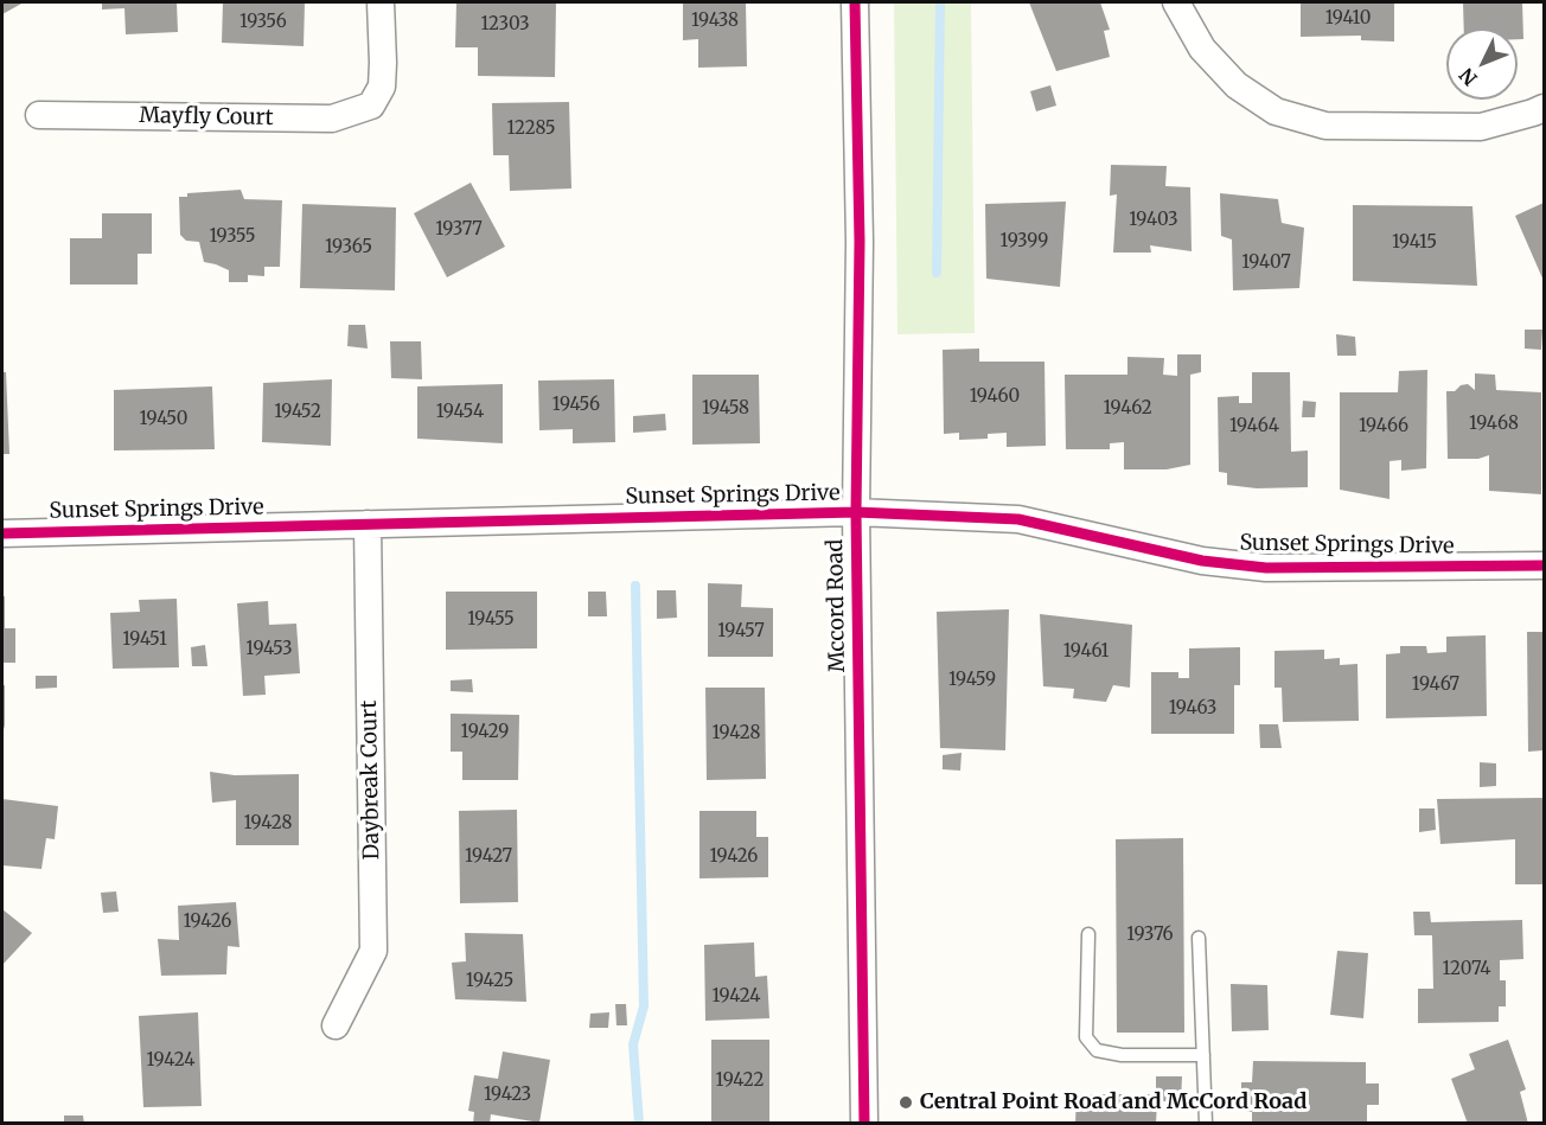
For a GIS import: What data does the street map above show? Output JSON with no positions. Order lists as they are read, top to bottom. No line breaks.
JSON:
{"streets":{"street":["Mayfly Court","Sunset Springs Drive","Mccord Road","Daybreak Court"]},"crossings":[["Sunset Springs Drive","Mccord Road"],["Sunset Springs Drive","Daybreak Court"]],"places":["Central Point Road and McCord Road"],"house_numbers":["19410","19438","19356","12303","12285","19403","19377","19355","19399","19415","19365","19407","19460","19456","19458","19462","19452","19454","19450","19468","19464","19466","19455","19457","19451","19453","19461","19459","19467","19463","19429","19428","19428","19427","19426","19426","19376","12074","19425","19424","19424","19422","19423"],"north":"bottom left"}
